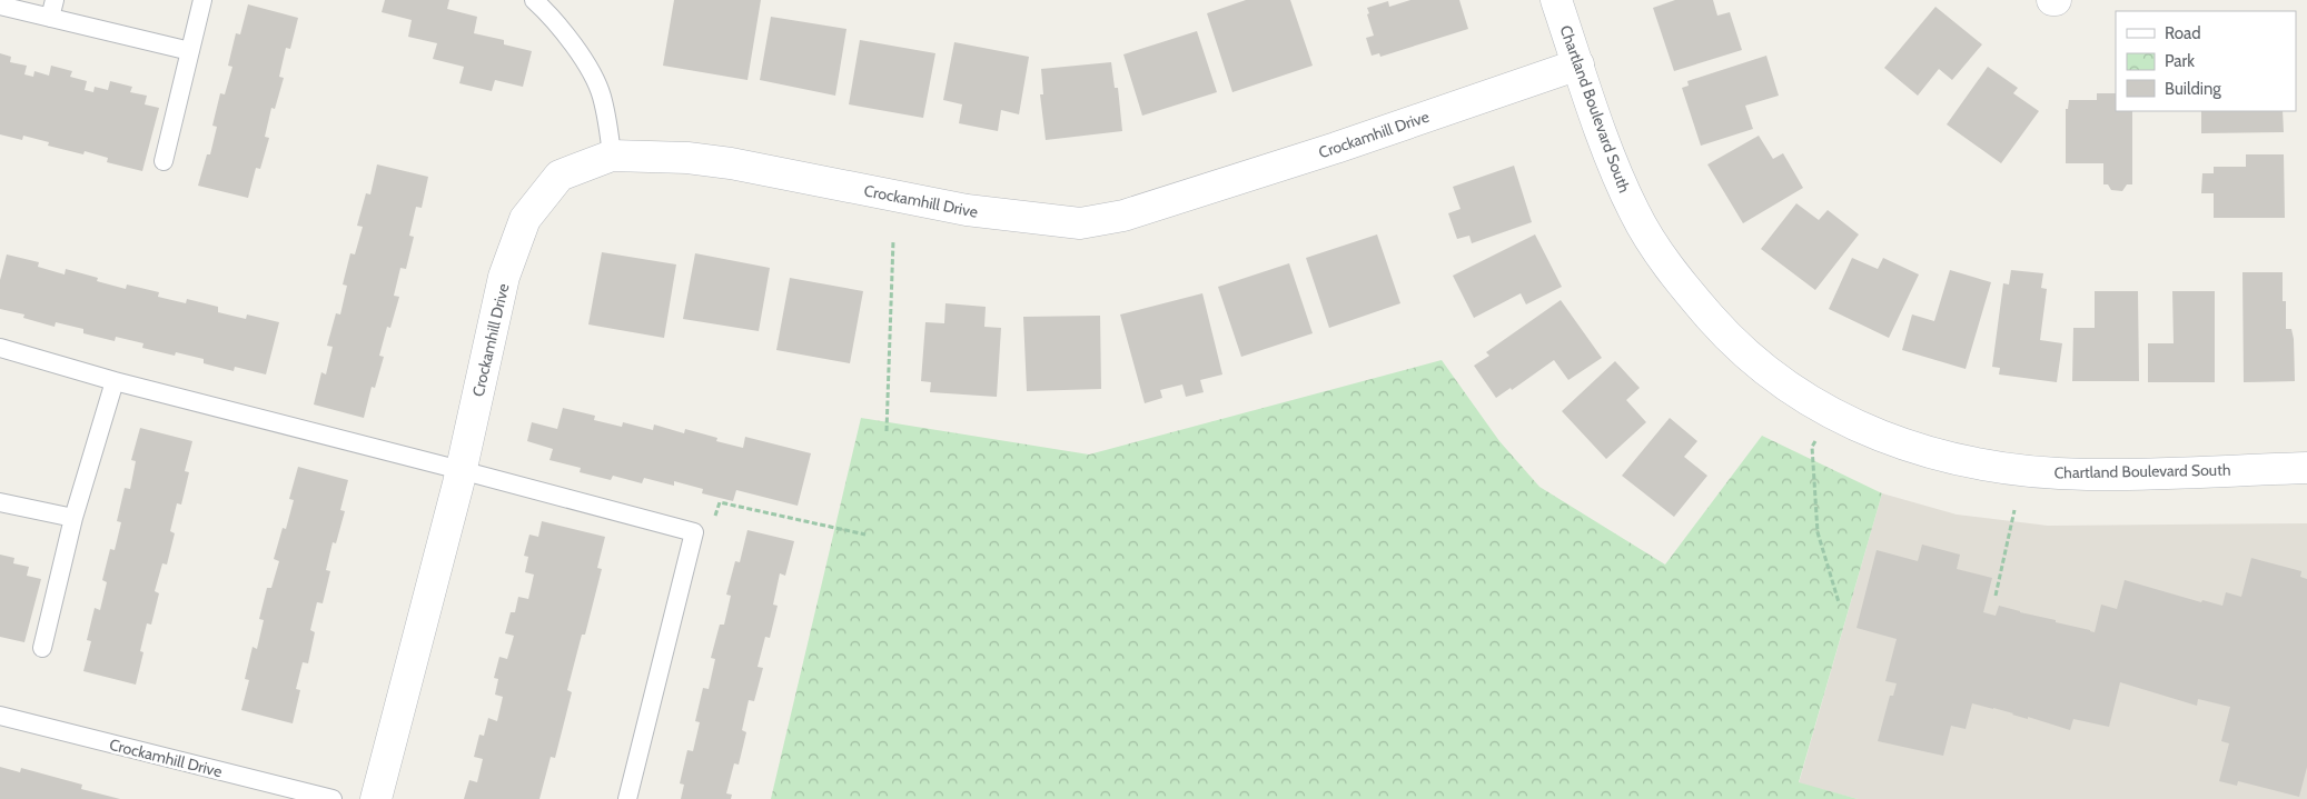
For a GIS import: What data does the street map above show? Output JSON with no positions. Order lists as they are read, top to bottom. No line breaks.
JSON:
{"streets":{"street":["Chartland Boulevard South","Crockamhill Drive"]},"crossings":[["Chartland Boulevard South","Crockamhill Drive"]],"legend":["Road","Park","Building"]}
